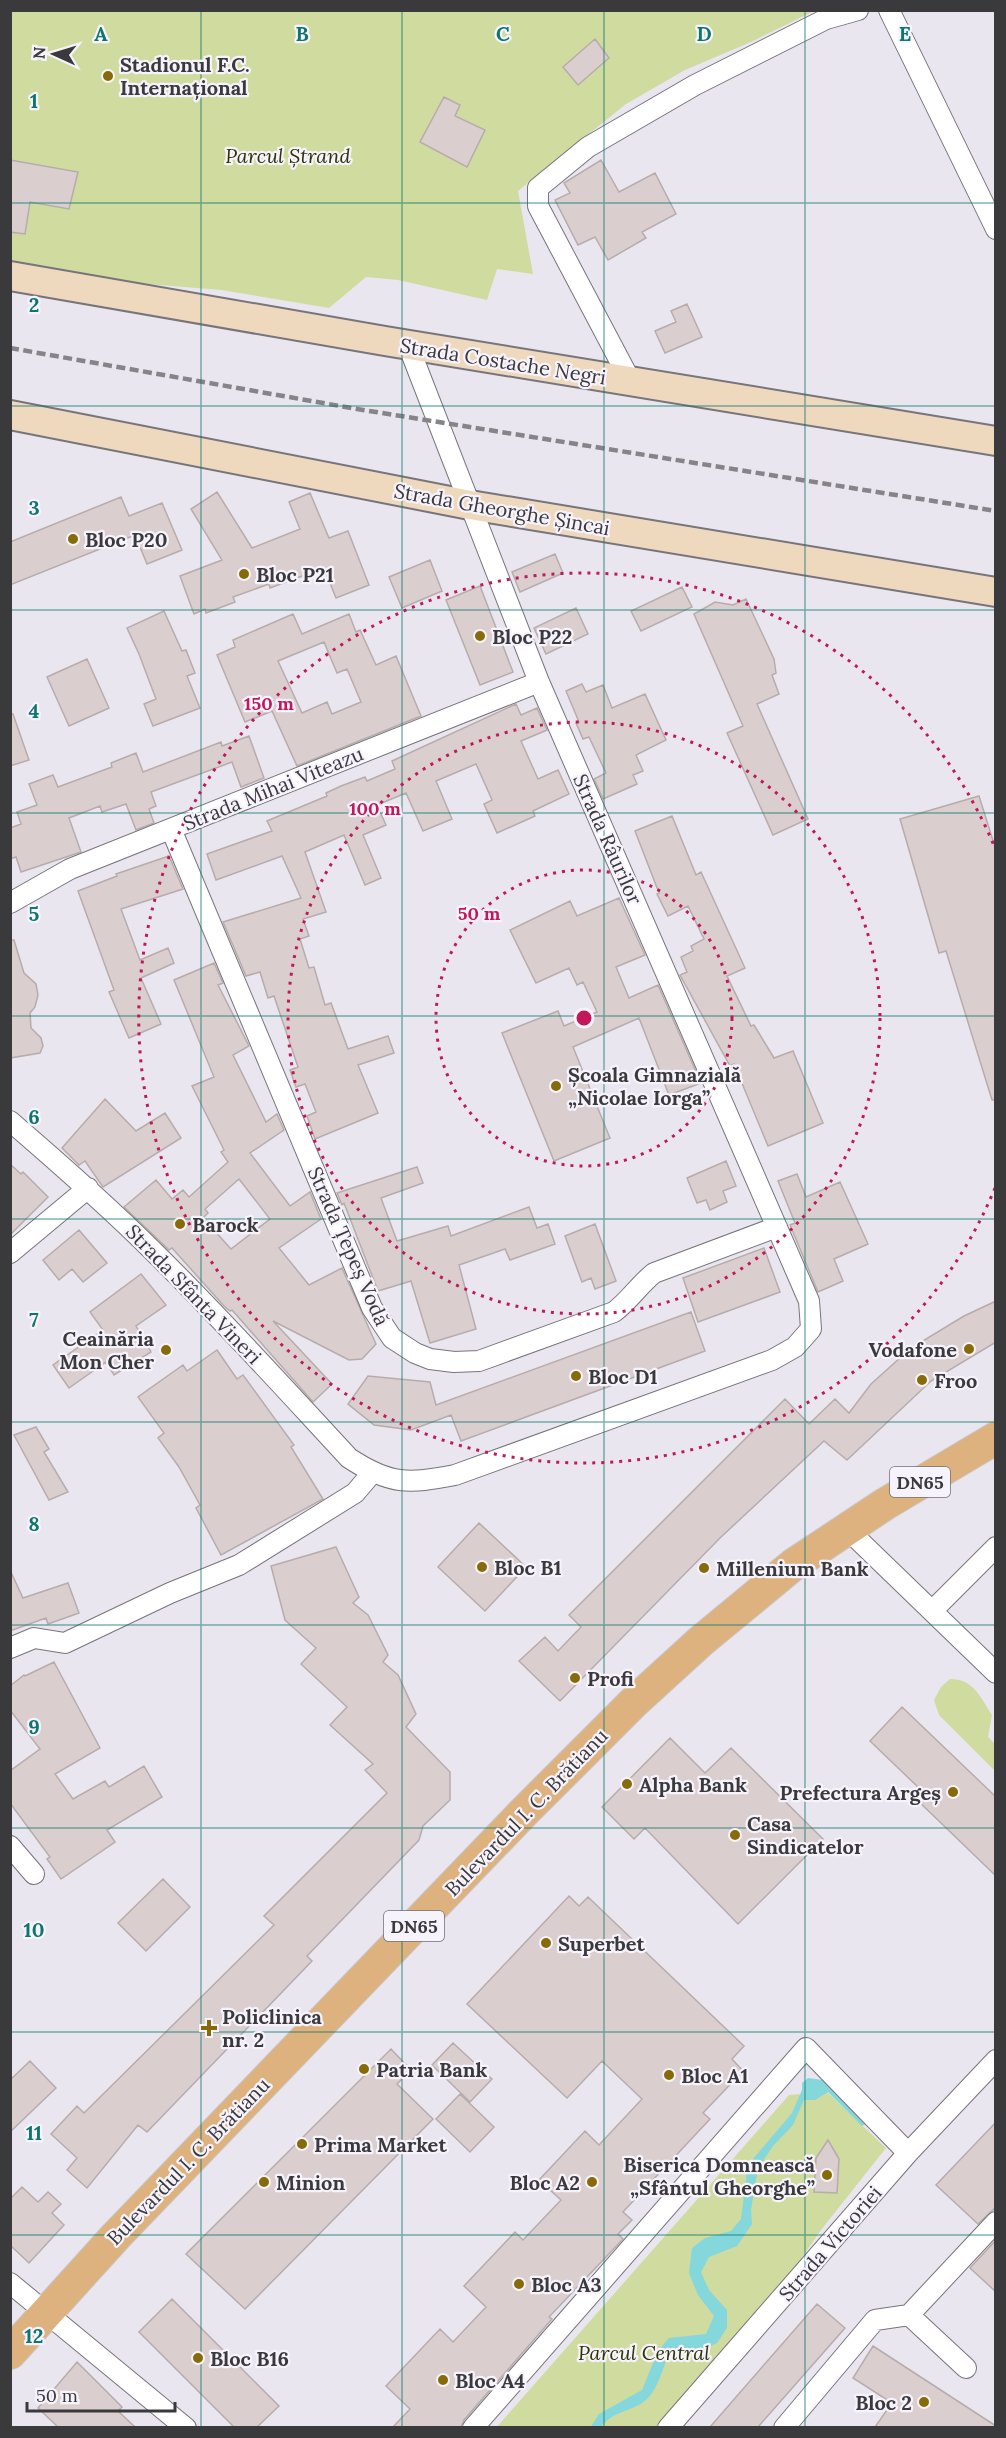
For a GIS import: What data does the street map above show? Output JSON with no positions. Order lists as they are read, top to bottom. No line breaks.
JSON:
{"streets":{"main road":["Strada Costache Negri","Strada Gheorghe Șincai","DN65","Bulevardul I. C. Brătianu"],"street":["Strada Mihai Viteazu","Strada Râurilor","Strada Țepeș Vodă","Strada Sfânta Vineri","Strada Victoriei"]},"crossings":[["Strada Costache Negri","Strada Râurilor"],["Strada Gheorghe Șincai","Strada Râurilor"],["Strada Mihai Viteazu","Strada Râurilor"],["Strada Mihai Viteazu","Strada Țepeș Vodă"],["Strada Râurilor","Strada Țepeș Vodă"],["Strada Râurilor","Strada Sfânta Vineri"]],"parks":["Parcul Ștrand","Parcul Central"],"places":{"other":["Stadionul F.C. Internațional","Bloc P20","Bloc P21","Bloc P22","Școala Gimnazială „Nicolae Iorga”","Barock","Vodafone","Ceainăria Mon Cher","Bloc D1","Froo","Bloc B1","Millenium Bank","Profi","Alpha Bank","Prefectura Argeș","Casa Sindicatelor","Superbet","Patria Bank","Bloc A1","Prima Market","Biserica Domnească „Sfântul Gheorghe”","Minion","Bloc A2","Bloc A3","Bloc B16","Bloc A4","Bloc 2"],"health":["Policlinica nr. 2"]},"scale_bar":"50 m","north":"left","grid":{"columns":["A","B","C","D","E"],"rows":["1","2","3","4","5","6","7","8","9","10","11","12"]},"rings":["150 m","100 m","50 m"]}
